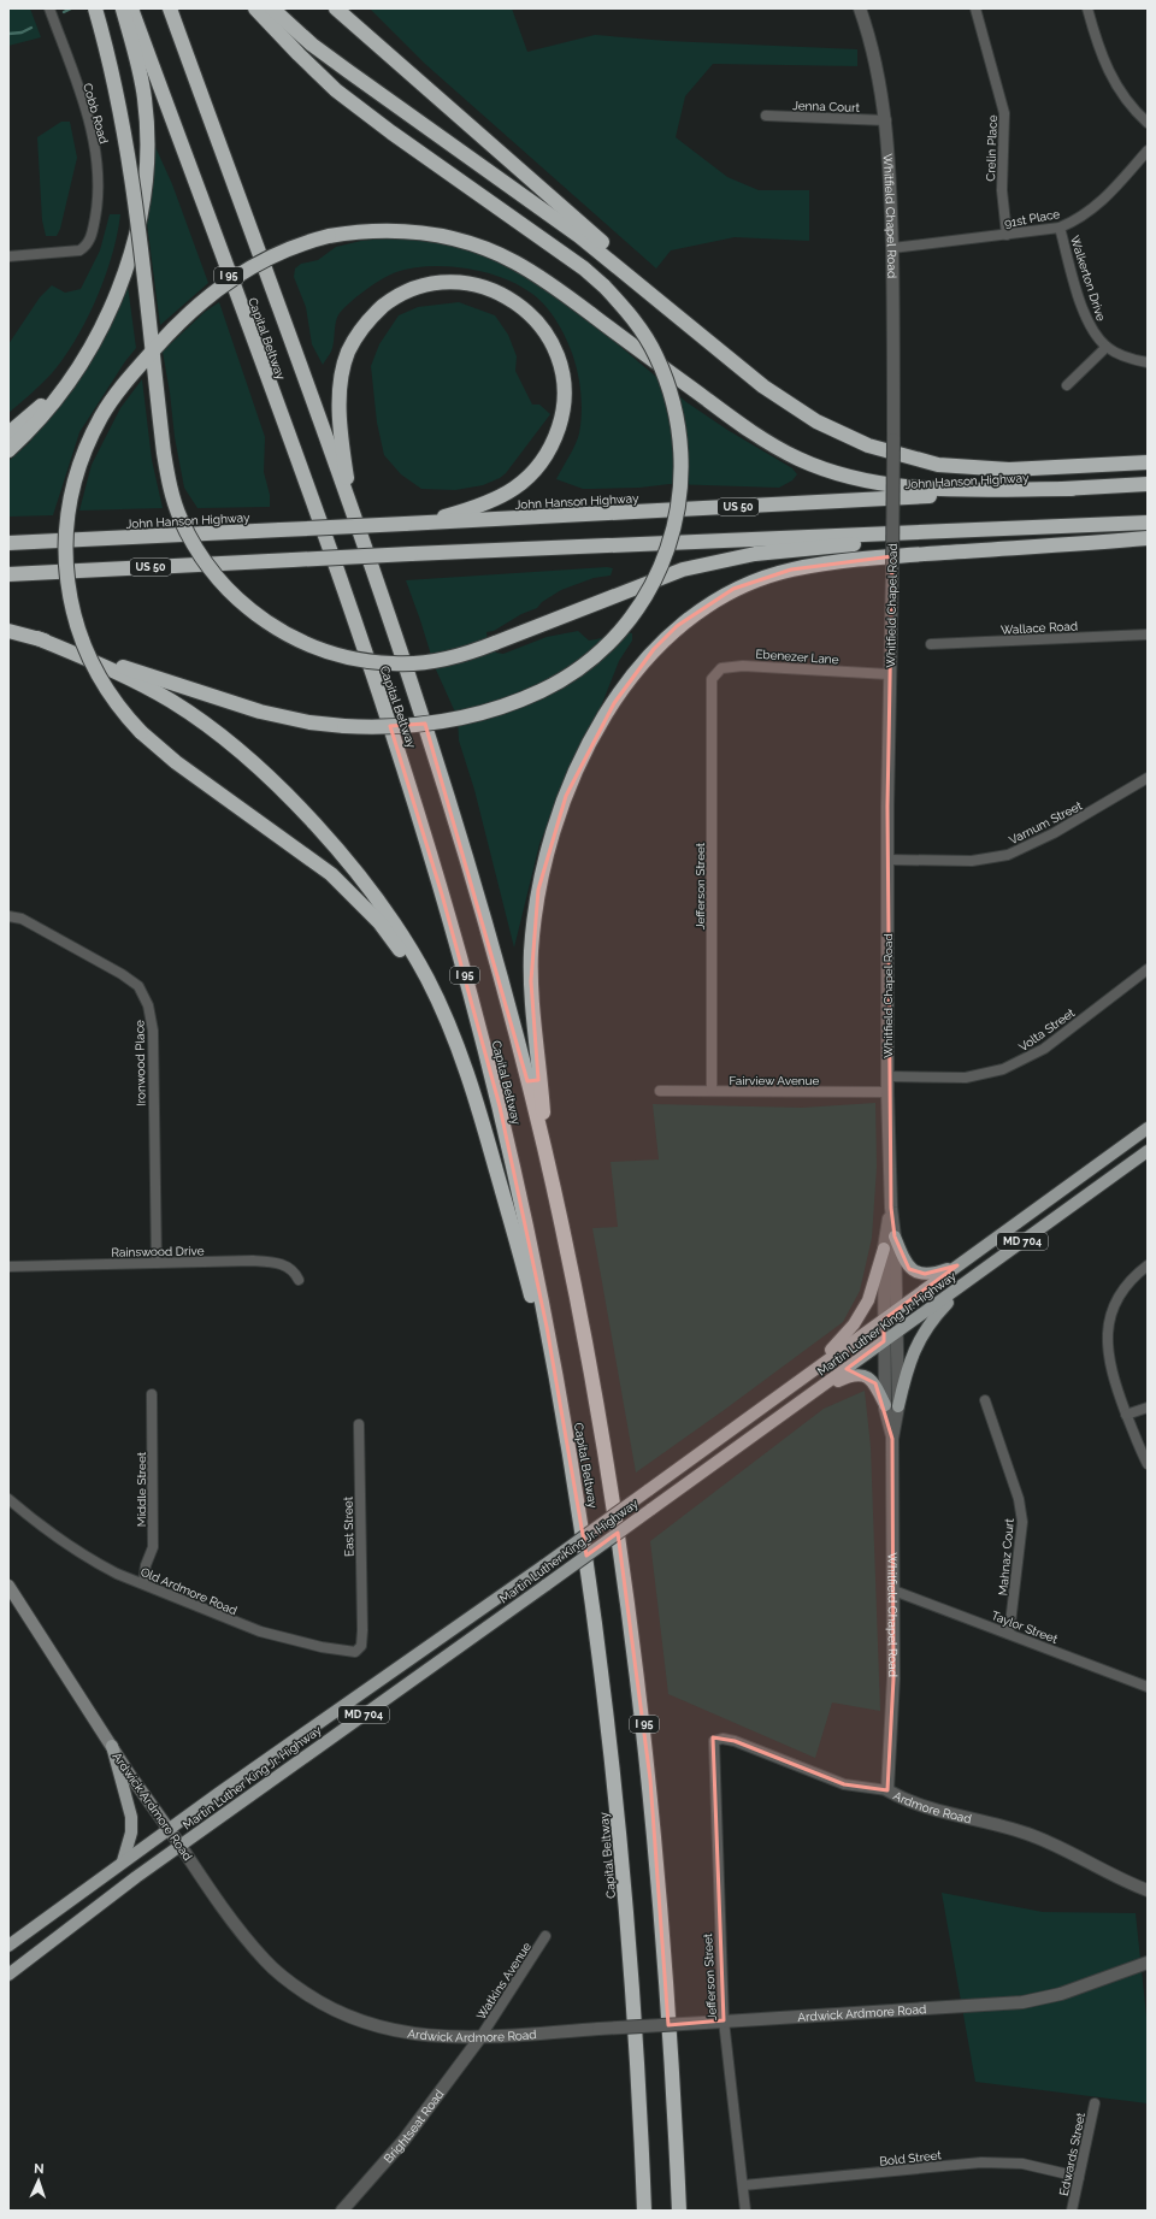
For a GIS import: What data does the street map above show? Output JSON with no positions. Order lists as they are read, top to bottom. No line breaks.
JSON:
{"streets":{"highway":["I 95","Capital Beltway","John Hanson Highway","US 50"],"main road":["MD 704","Martin Luther King Jr. Highway","Ardwick Ardmore Road"],"street":["Jenna Court","Cobb Road","Crelin Place","Whitfield Chapel Road","91st Place","Walkerton Drive","Wallace Road","Ebenezer Lane","Varnum Street","Jefferson Street","Volta Street","Ironwood Place","Fairview Avenue","Rainswood Drive","Middle Street","East Street","Mahnaz Court","Old Ardmore Road","Taylor Street","Ardmore Road","Watkins Avenue","Brightseat Road","Edwards Street","Bold Street"]},"crossings":[["Jenna Court","Whitfield Chapel Road"],["Crelin Place","91st Place"],["Whitfield Chapel Road","91st Place"],["Whitfield Chapel Road","Ebenezer Lane"],["Whitfield Chapel Road","Varnum Street"],["Whitfield Chapel Road","Volta Street"],["Whitfield Chapel Road","Fairview Avenue"],["Whitfield Chapel Road","Martin Luther King Jr. Highway"],["Whitfield Chapel Road","Taylor Street"],["Whitfield Chapel Road","Ardmore Road"],["91st Place","Walkerton Drive"],["Ebenezer Lane","Jefferson Street"],["Jefferson Street","Fairview Avenue"],["Jefferson Street","Ardwick Ardmore Road"],["Jefferson Street","Ardmore Road"],["Jefferson Street","Bold Street"],["Ironwood Place","Rainswood Drive"],["Martin Luther King Jr. Highway","Ardwick Ardmore Road"],["Middle Street","Old Ardmore Road"],["East Street","Old Ardmore Road"],["Mahnaz Court","Taylor Street"],["Ardwick Ardmore Road","Watkins Avenue"],["Ardwick Ardmore Road","Brightseat Road"],["Watkins Avenue","Brightseat Road"],["Edwards Street","Bold Street"]],"north":"top"}
